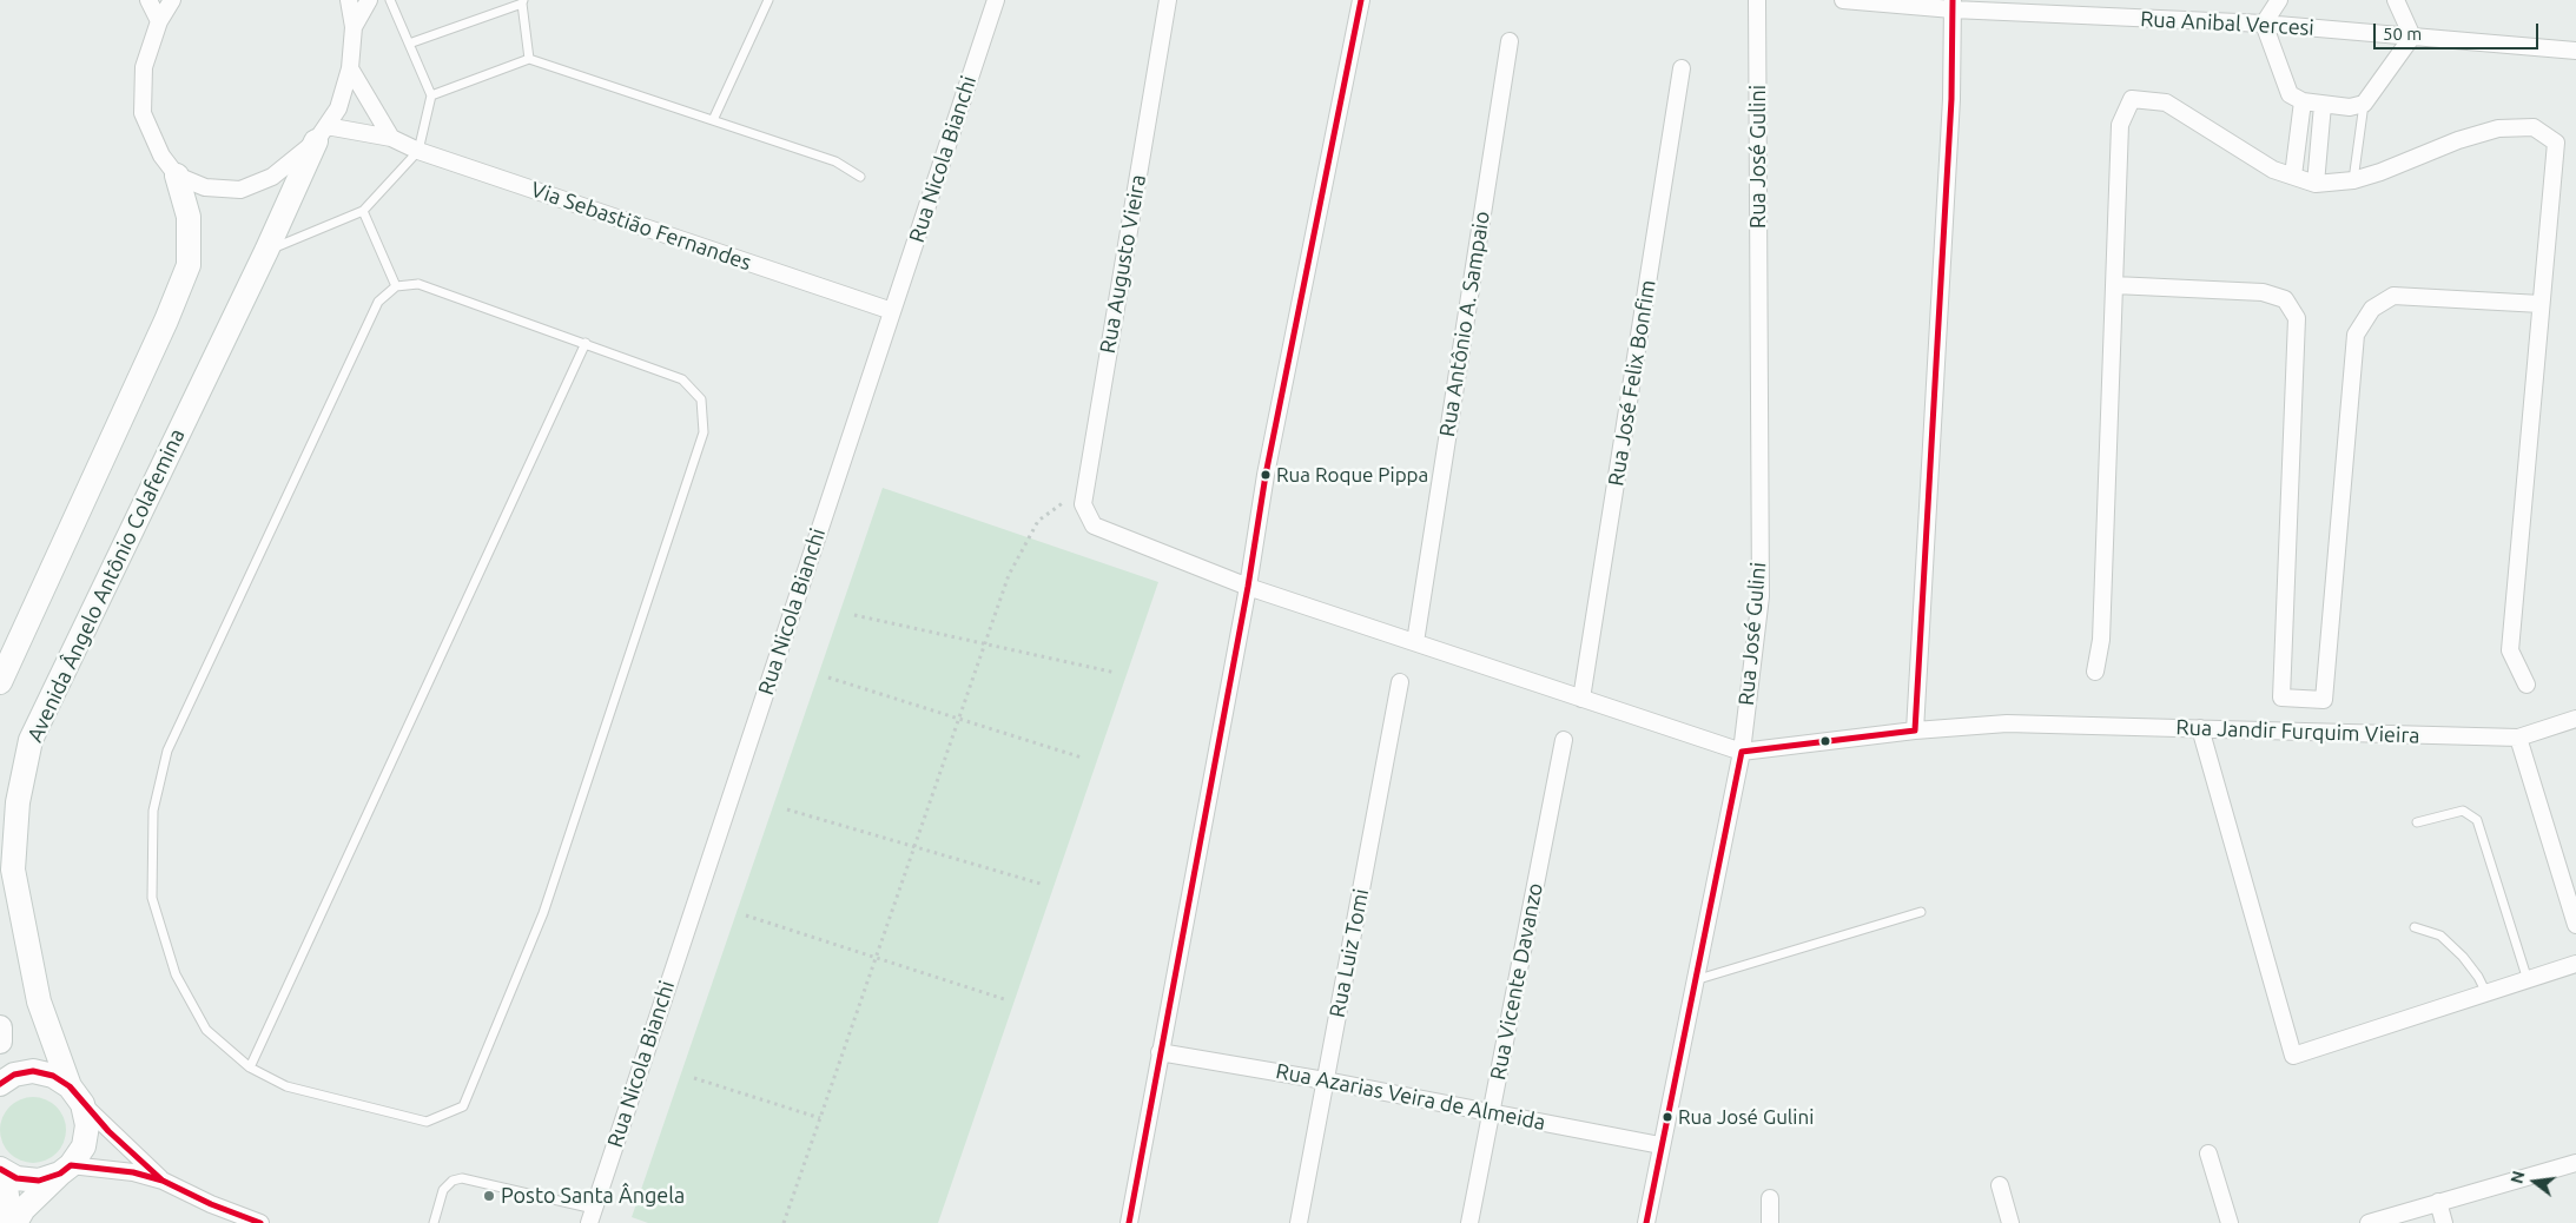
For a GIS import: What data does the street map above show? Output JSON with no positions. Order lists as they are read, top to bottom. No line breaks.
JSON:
{"streets":{"street":["Rua Anibal Vercesi","Rua José Gulini","Rua Nicola Bianchi","Via Sebastião Fernandes","Rua Augusto Vieira","Rua Antônio A. Sampaio","Rua José Felix Bonfim","Avenida Ângelo Antônio Colafemina","Rua Jandir Furquim Vieira","Rua Luiz Tomi","Rua Vicente Davanzo","Rua Azarias Veira de Almeida"]},"crossings":[["Rua José Gulini","Rua Jandir Furquim Vieira"],["Rua José Gulini","Rua Azarias Veira de Almeida"],["Rua Nicola Bianchi","Via Sebastião Fernandes"],["Via Sebastião Fernandes","Avenida Ângelo Antônio Colafemina"],["Rua Augusto Vieira","Rua Jandir Furquim Vieira"],["Rua Antônio A. Sampaio","Rua Jandir Furquim Vieira"],["Rua José Felix Bonfim","Rua Jandir Furquim Vieira"],["Rua Luiz Tomi","Rua Azarias Veira de Almeida"],["Rua Vicente Davanzo","Rua Azarias Veira de Almeida"]],"places":["Rua Roque Pippa","Rua José Gulini","Posto Santa Ângela"],"scale_bar":"50 m","north":"left"}
